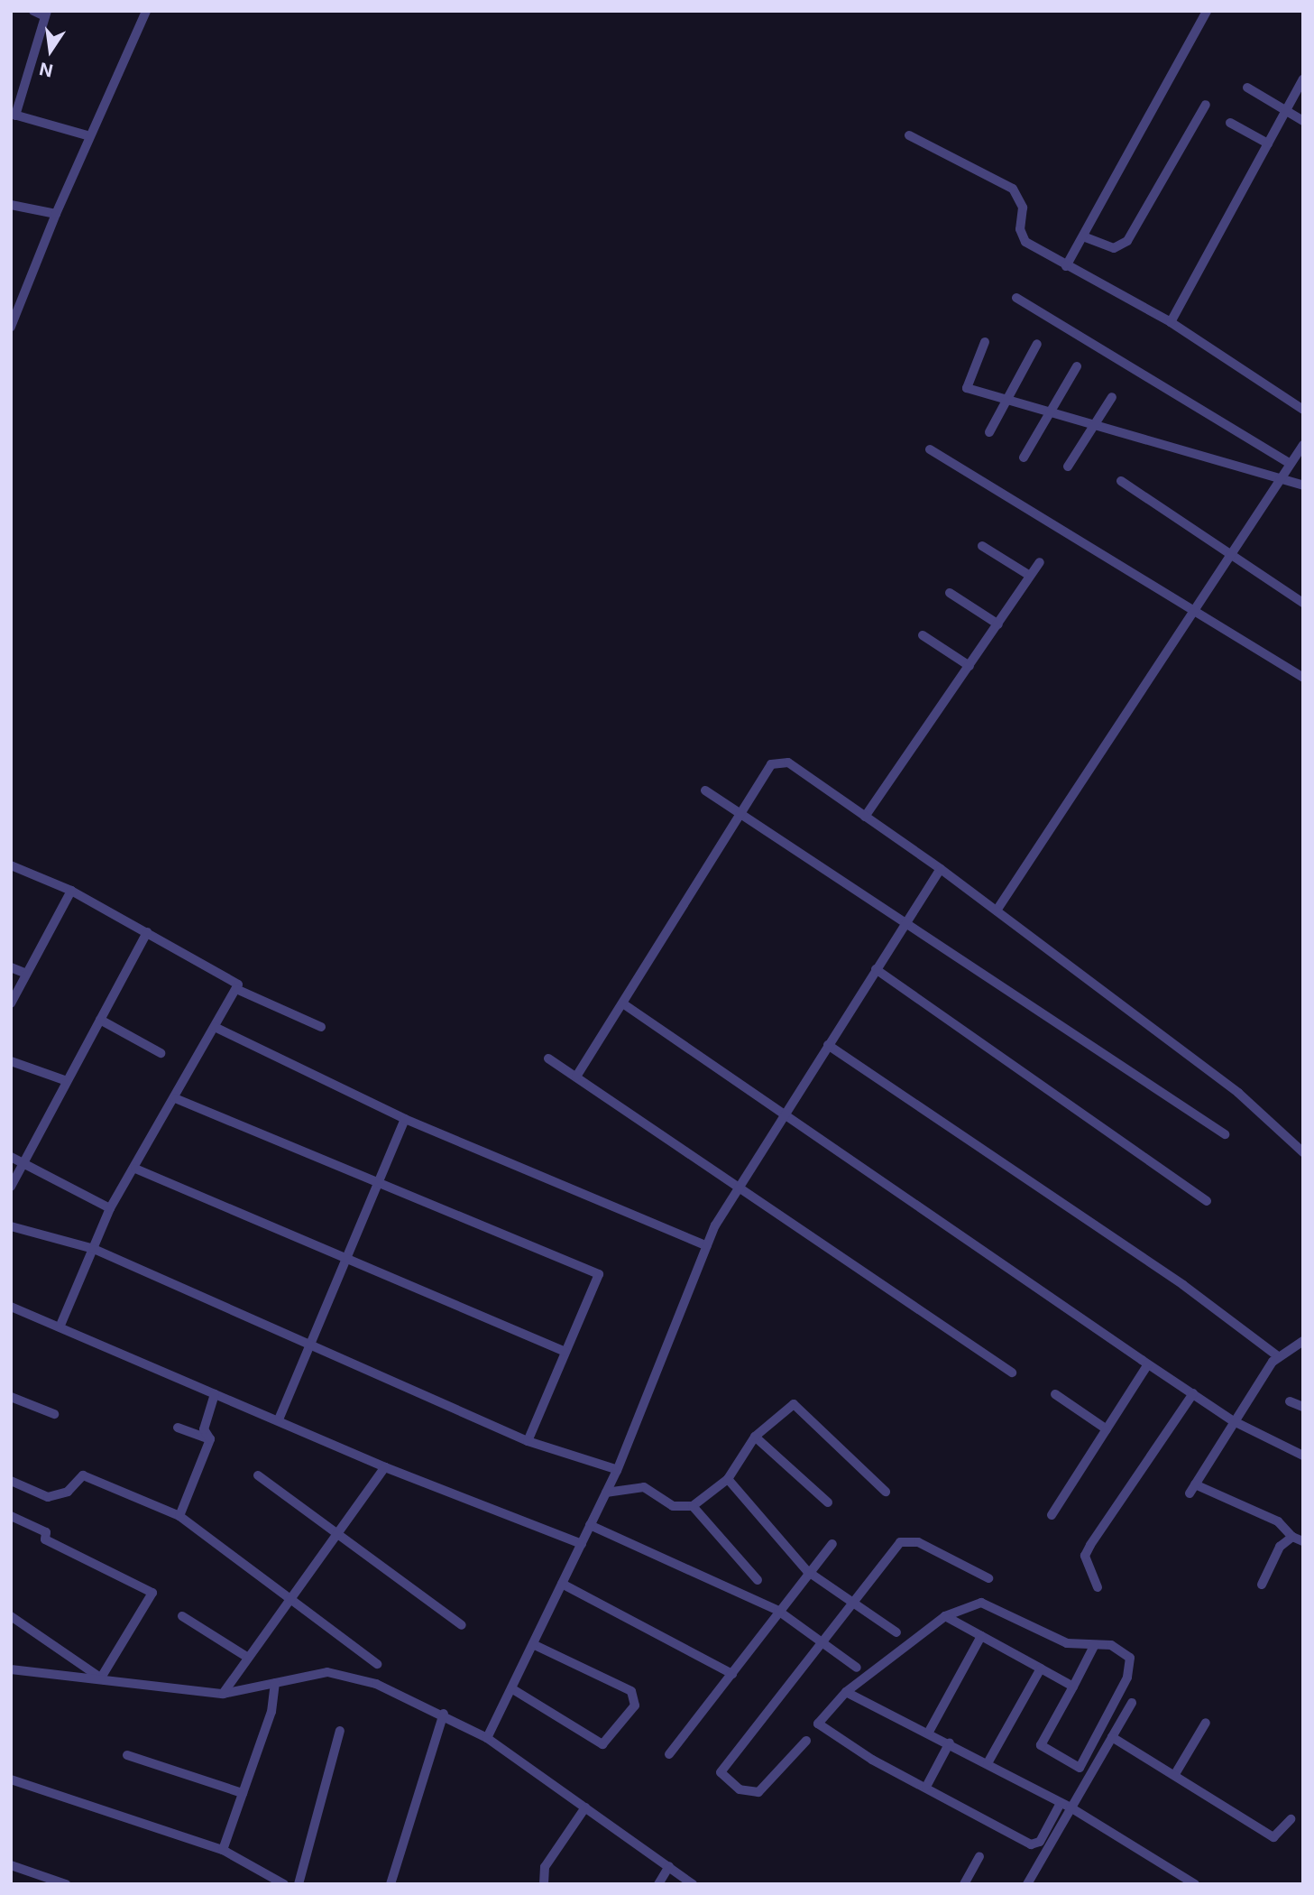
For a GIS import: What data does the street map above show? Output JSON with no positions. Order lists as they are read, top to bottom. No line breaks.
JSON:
{"north":"bottom"}
